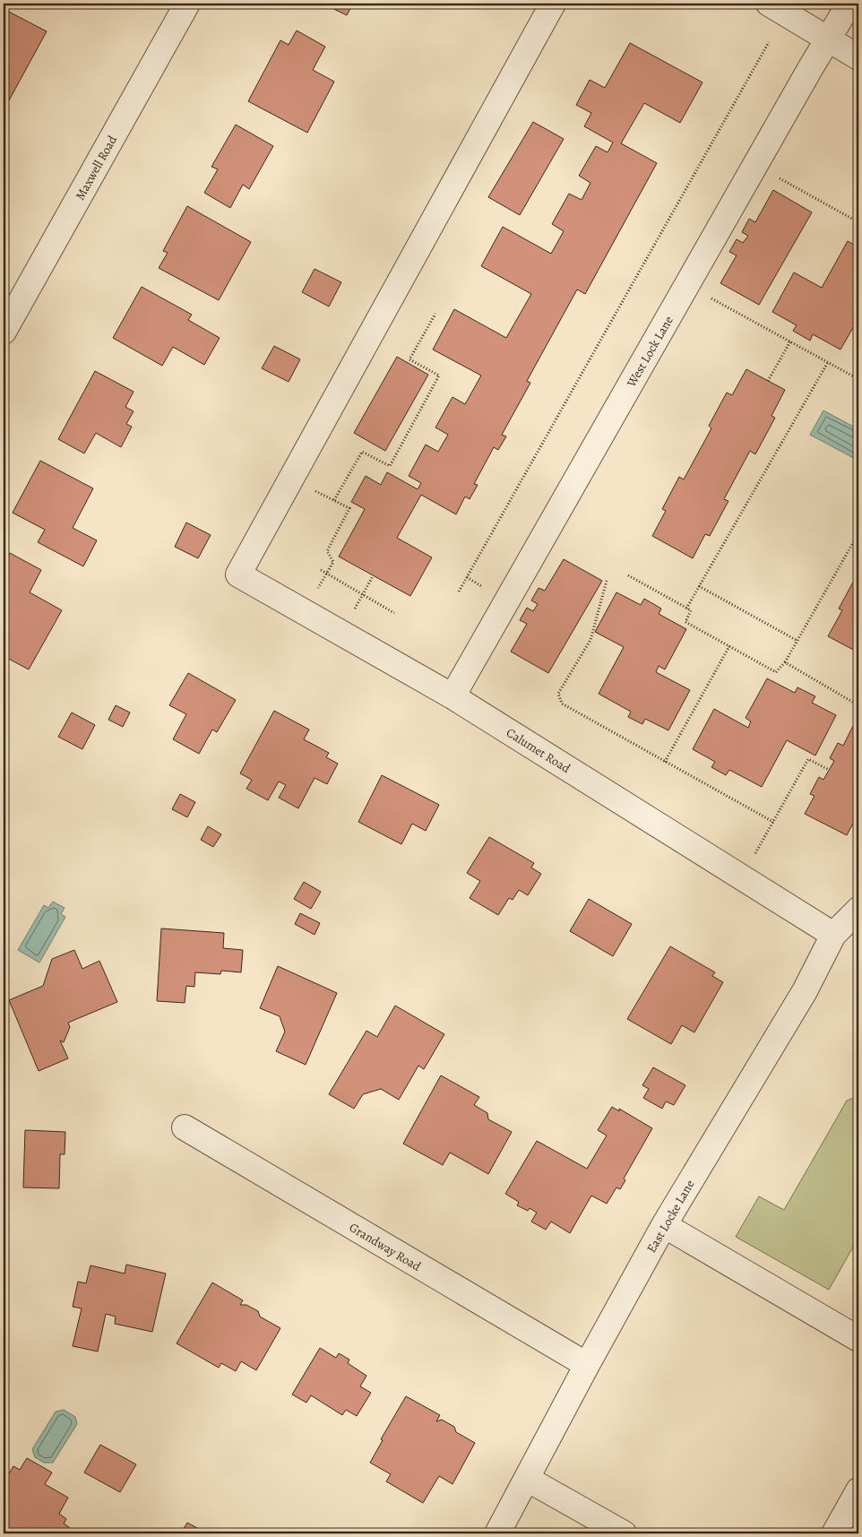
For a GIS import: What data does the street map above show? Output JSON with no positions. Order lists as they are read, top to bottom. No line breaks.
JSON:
{"streets":{"street":["Maxwell Road","West Lock Lane","Calumet Road","East Locke Lane","Grandway Road"]},"crossings":[["West Lock Lane","Calumet Road"],["Calumet Road","East Locke Lane"],["East Locke Lane","Grandway Road"]]}
